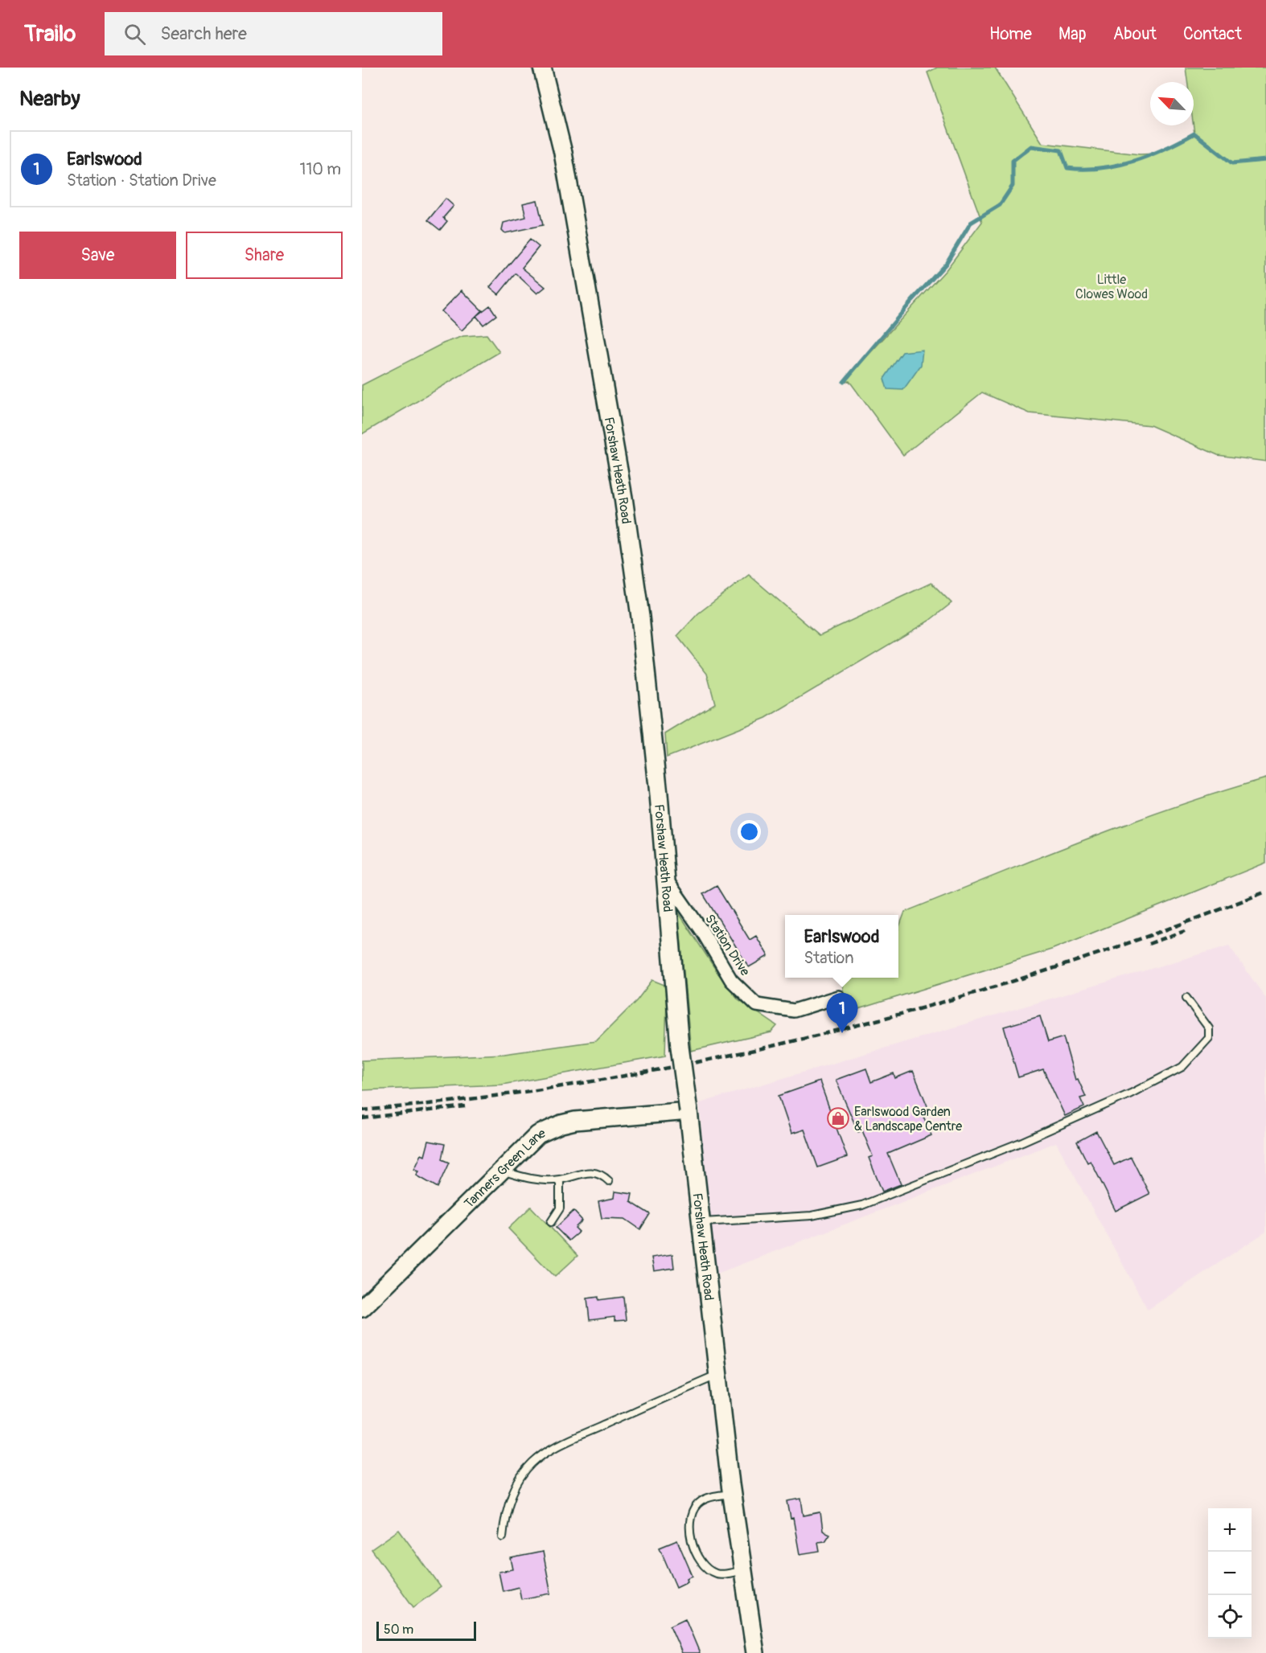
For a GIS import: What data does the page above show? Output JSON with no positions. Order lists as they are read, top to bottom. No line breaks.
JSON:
{"streets":{"street":["Forshaw Heath Road","Station Drive","Tanners Green Lane"]},"crossings":[["Forshaw Heath Road","Station Drive"],["Forshaw Heath Road","Tanners Green Lane"]],"parks":["Little Clowes Wood"],"places":{"shop":["Earlswood Garden & Landscape Centre"]},"scale_bar":"50 m","north":"top left","page":{"header":"Trailo","search":"Search here","nav":["Home","Map","About","Contact"],"heading":"Nearby","list":[{"mark":"1","name":"Earlswood","note":"Station · Station Drive","value":"110 m"}],"buttons":["Save","Share"],"popup":["Earlswood","Station"],"pins":"1","map_buttons":["+","−"],"scale":"50 m"}}
